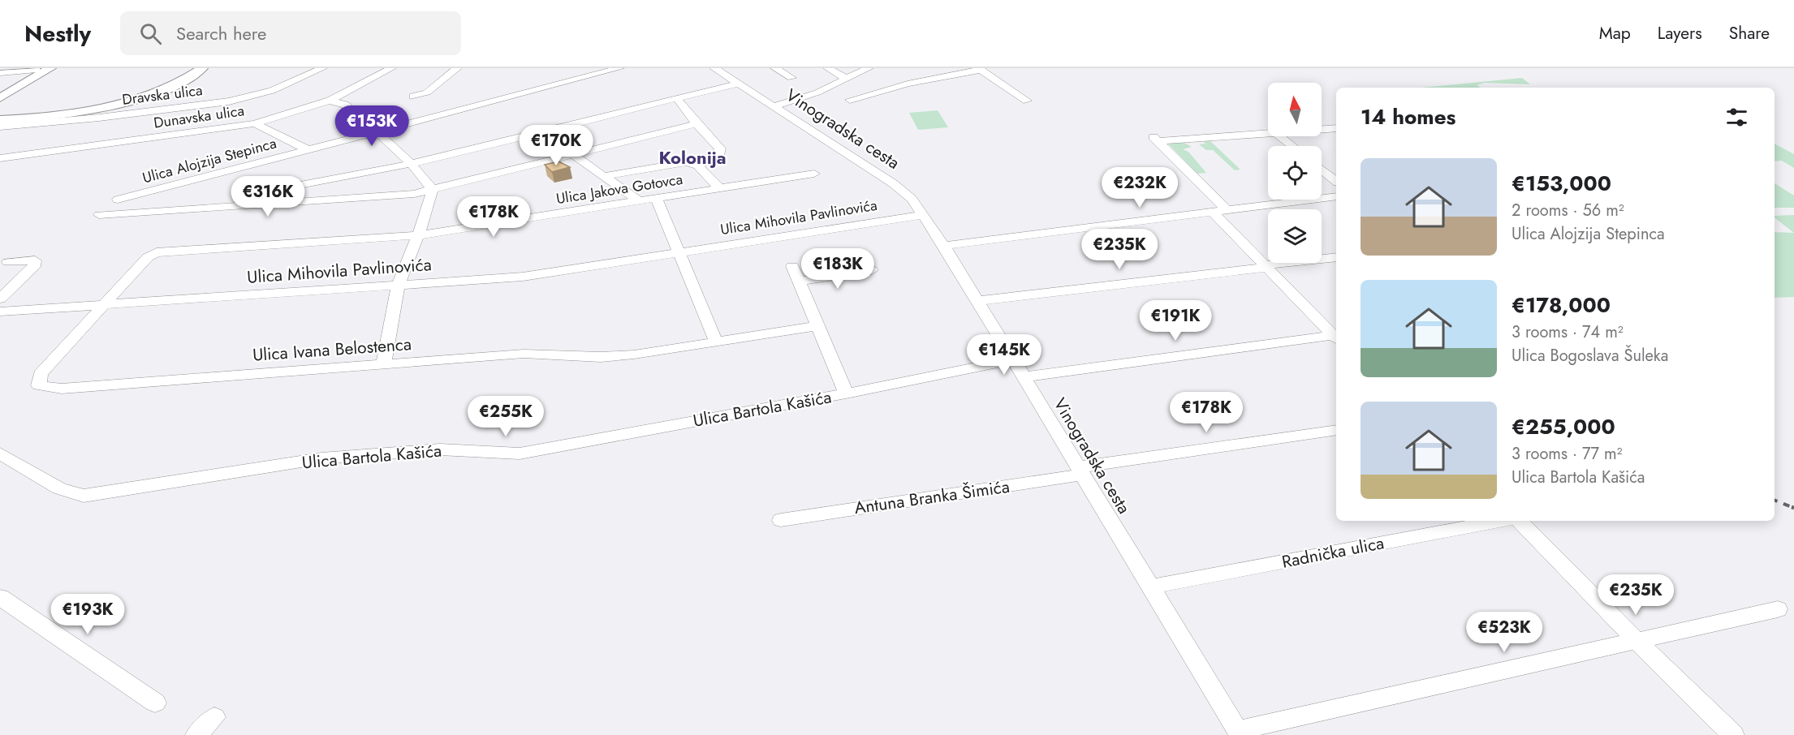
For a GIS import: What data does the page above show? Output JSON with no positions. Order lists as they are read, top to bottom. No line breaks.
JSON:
{"streets":{"street":["Dravska ulica","Dunavska ulica","Vinogradska cesta","Ulica Alojzija Stepinca","Ulica Jakova Gotovca","Ulica Mihovila Pavlinovića","Ulica Ivana Belostenca","Ulica Bartola Kašića","Antuna Branka Šimića","Radnička ulica"]},"crossings":[["Dunavska ulica","Ulica Alojzija Stepinca"],["Vinogradska cesta","Ulica Mihovila Pavlinovića"],["Vinogradska cesta","Ulica Bartola Kašića"],["Vinogradska cesta","Antuna Branka Šimića"],["Vinogradska cesta","Radnička ulica"],["Ulica Jakova Gotovca","Ulica Ivana Belostenca"],["Ulica Mihovila Pavlinovića","Ulica Ivana Belostenca"]],"districts":["Kolonija"],"north":"top","page":{"header":"Nestly","search":"Search here","nav":["Map","Layers","Share"],"heading":"14 homes","price":["€153K","€170K","€232K","€316K","€178K","€235K","€183K","€191K","€145K","€178K","€255K","€235K","€193K","€523K"],"list":[{"name":"€153,000","note":"2 rooms · 56 m² · Ulica Alojzija Stepinca"},{"name":"€178,000","note":"3 rooms · 74 m² · Ulica Bogoslava Šuleka"},{"name":"€255,000","note":"3 rooms · 77 m² · Ulica Bartola Kašića"}]}}
